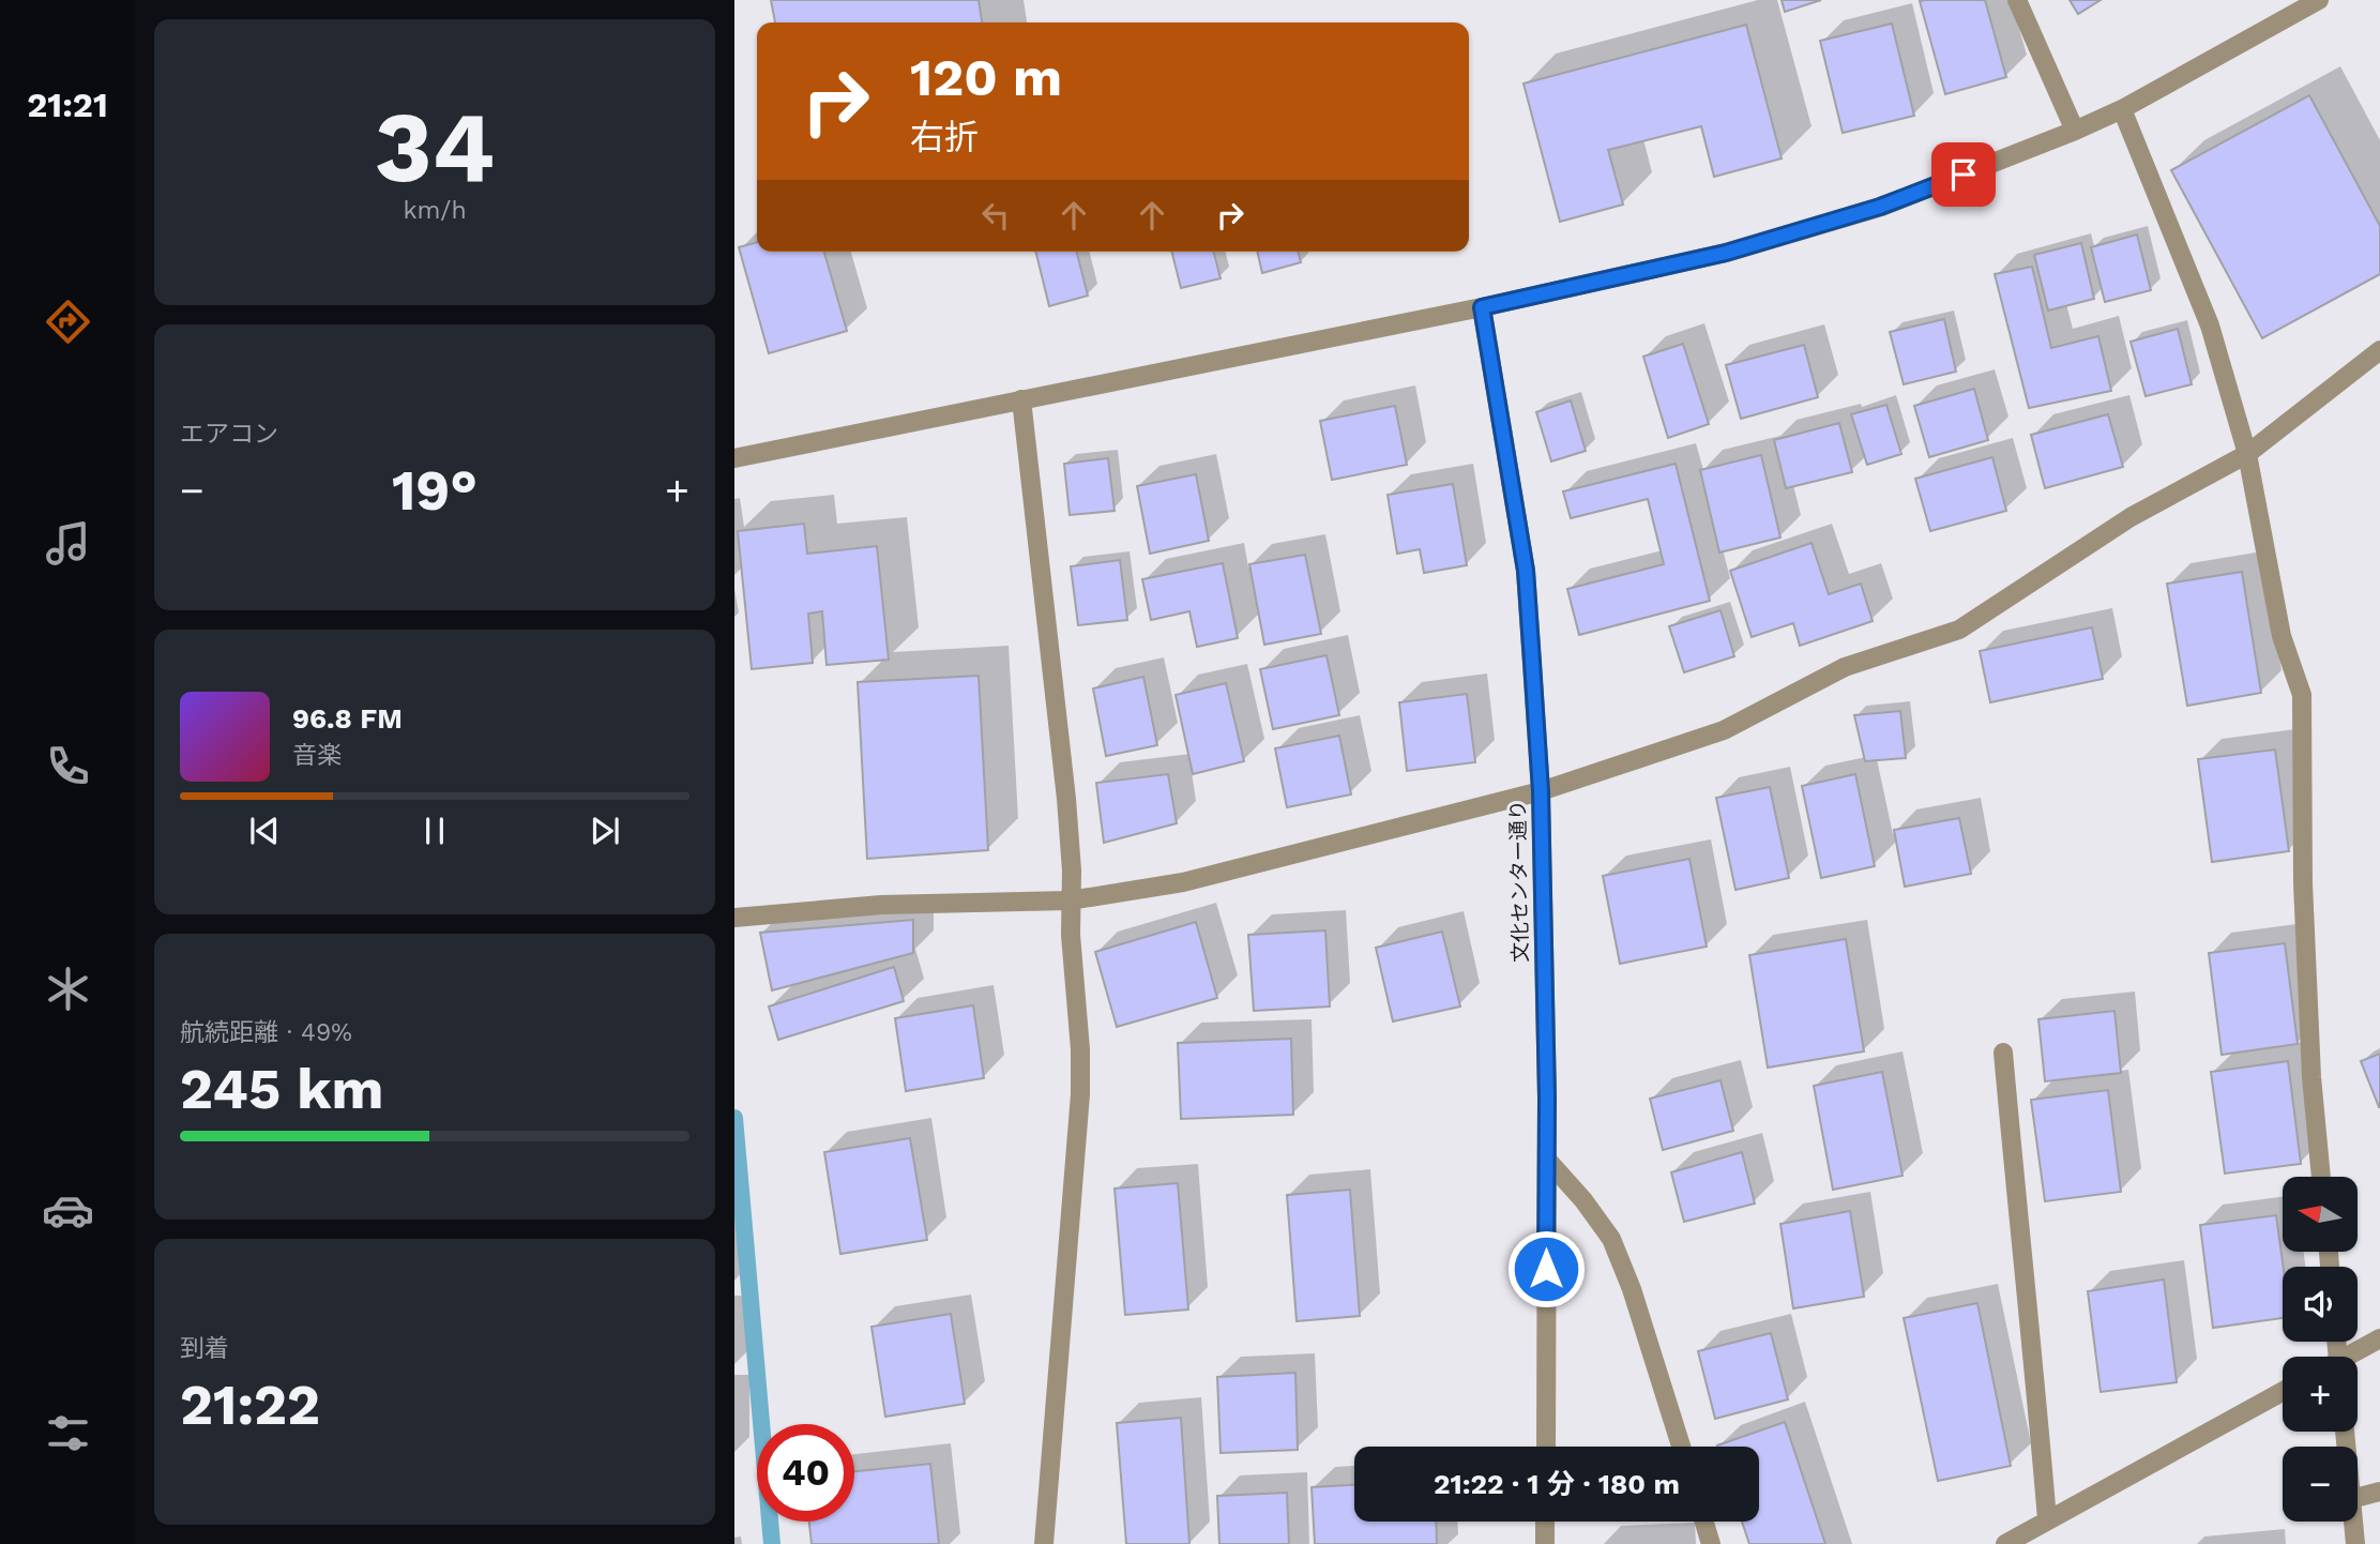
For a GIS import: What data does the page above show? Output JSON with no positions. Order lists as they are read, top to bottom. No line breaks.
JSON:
{"streets":{"street":["文化センター通り"]},"north":"left","page":{"tabs":"21:21","tile":[["34","km/h"],"エアコン",["航続距離 · 49%","245 km"],["到着","21:22"]],"turn":["120 m","右折"],"heat":["−","19°","+"],"song":["96.8 FM","音楽"],"map_buttons":["+","−"],"limit":"40","trip":"21:22 · 1 分 · 180 m"}}
